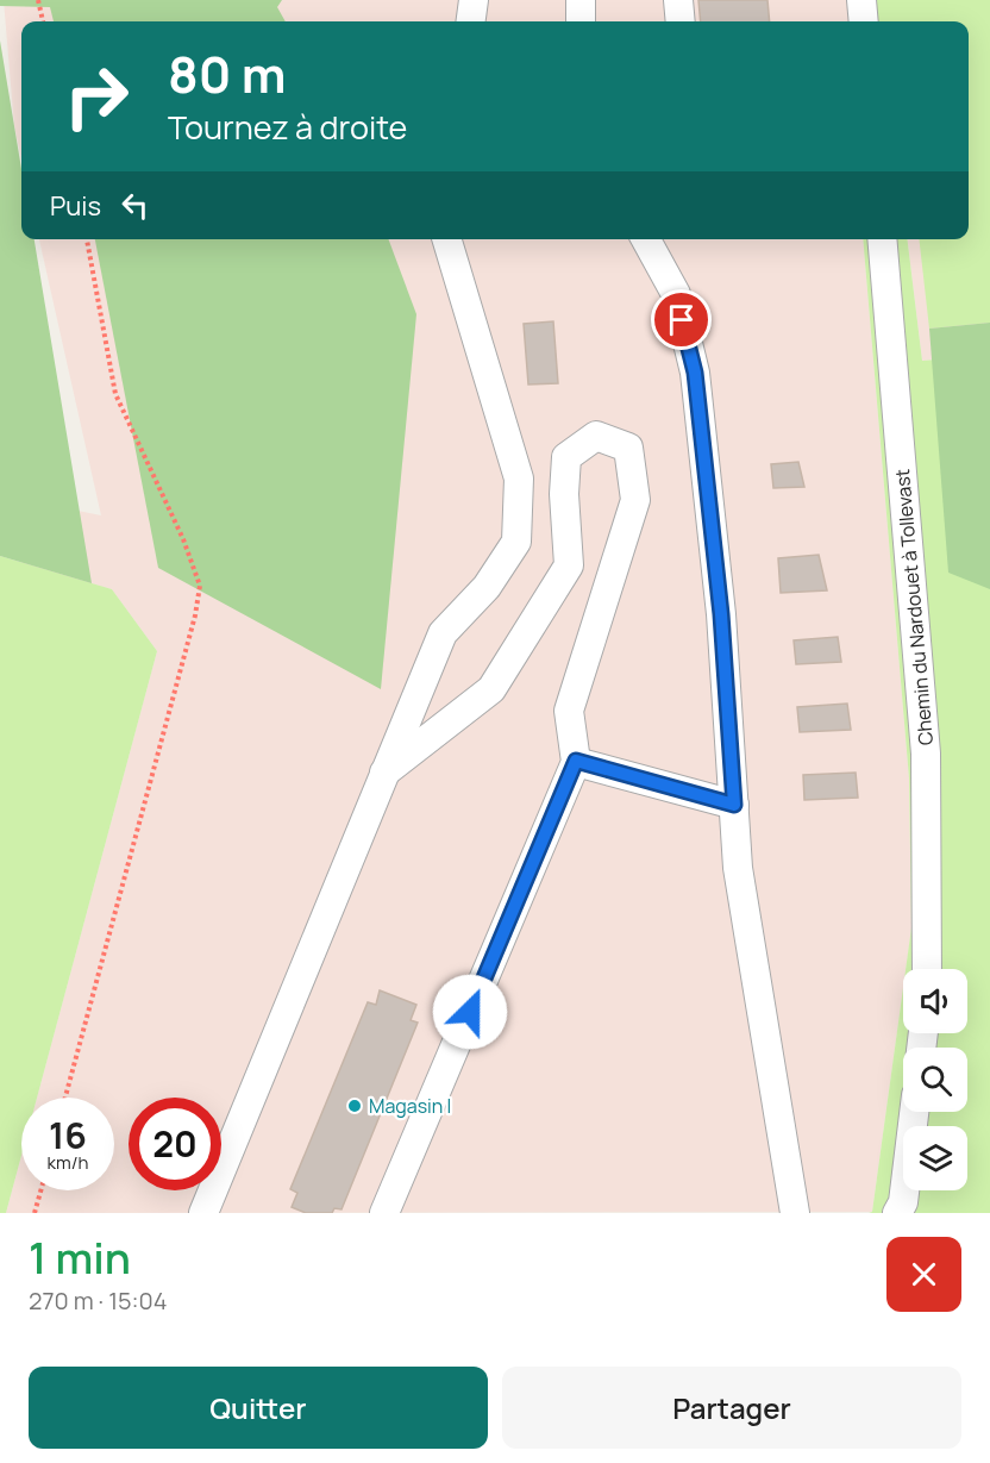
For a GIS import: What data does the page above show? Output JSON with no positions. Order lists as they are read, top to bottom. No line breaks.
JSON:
{"streets":{"street":["Chemin du Nardouet à Tollevast"]},"places":["Magasin I"],"page":{"turn":["80 m","Tournez à droite"],"then":"Puis","speed":"16 km/h","limit":"20","heading":["1 min","270 m · 15:04"],"buttons":["Quitter","Partager"]}}
